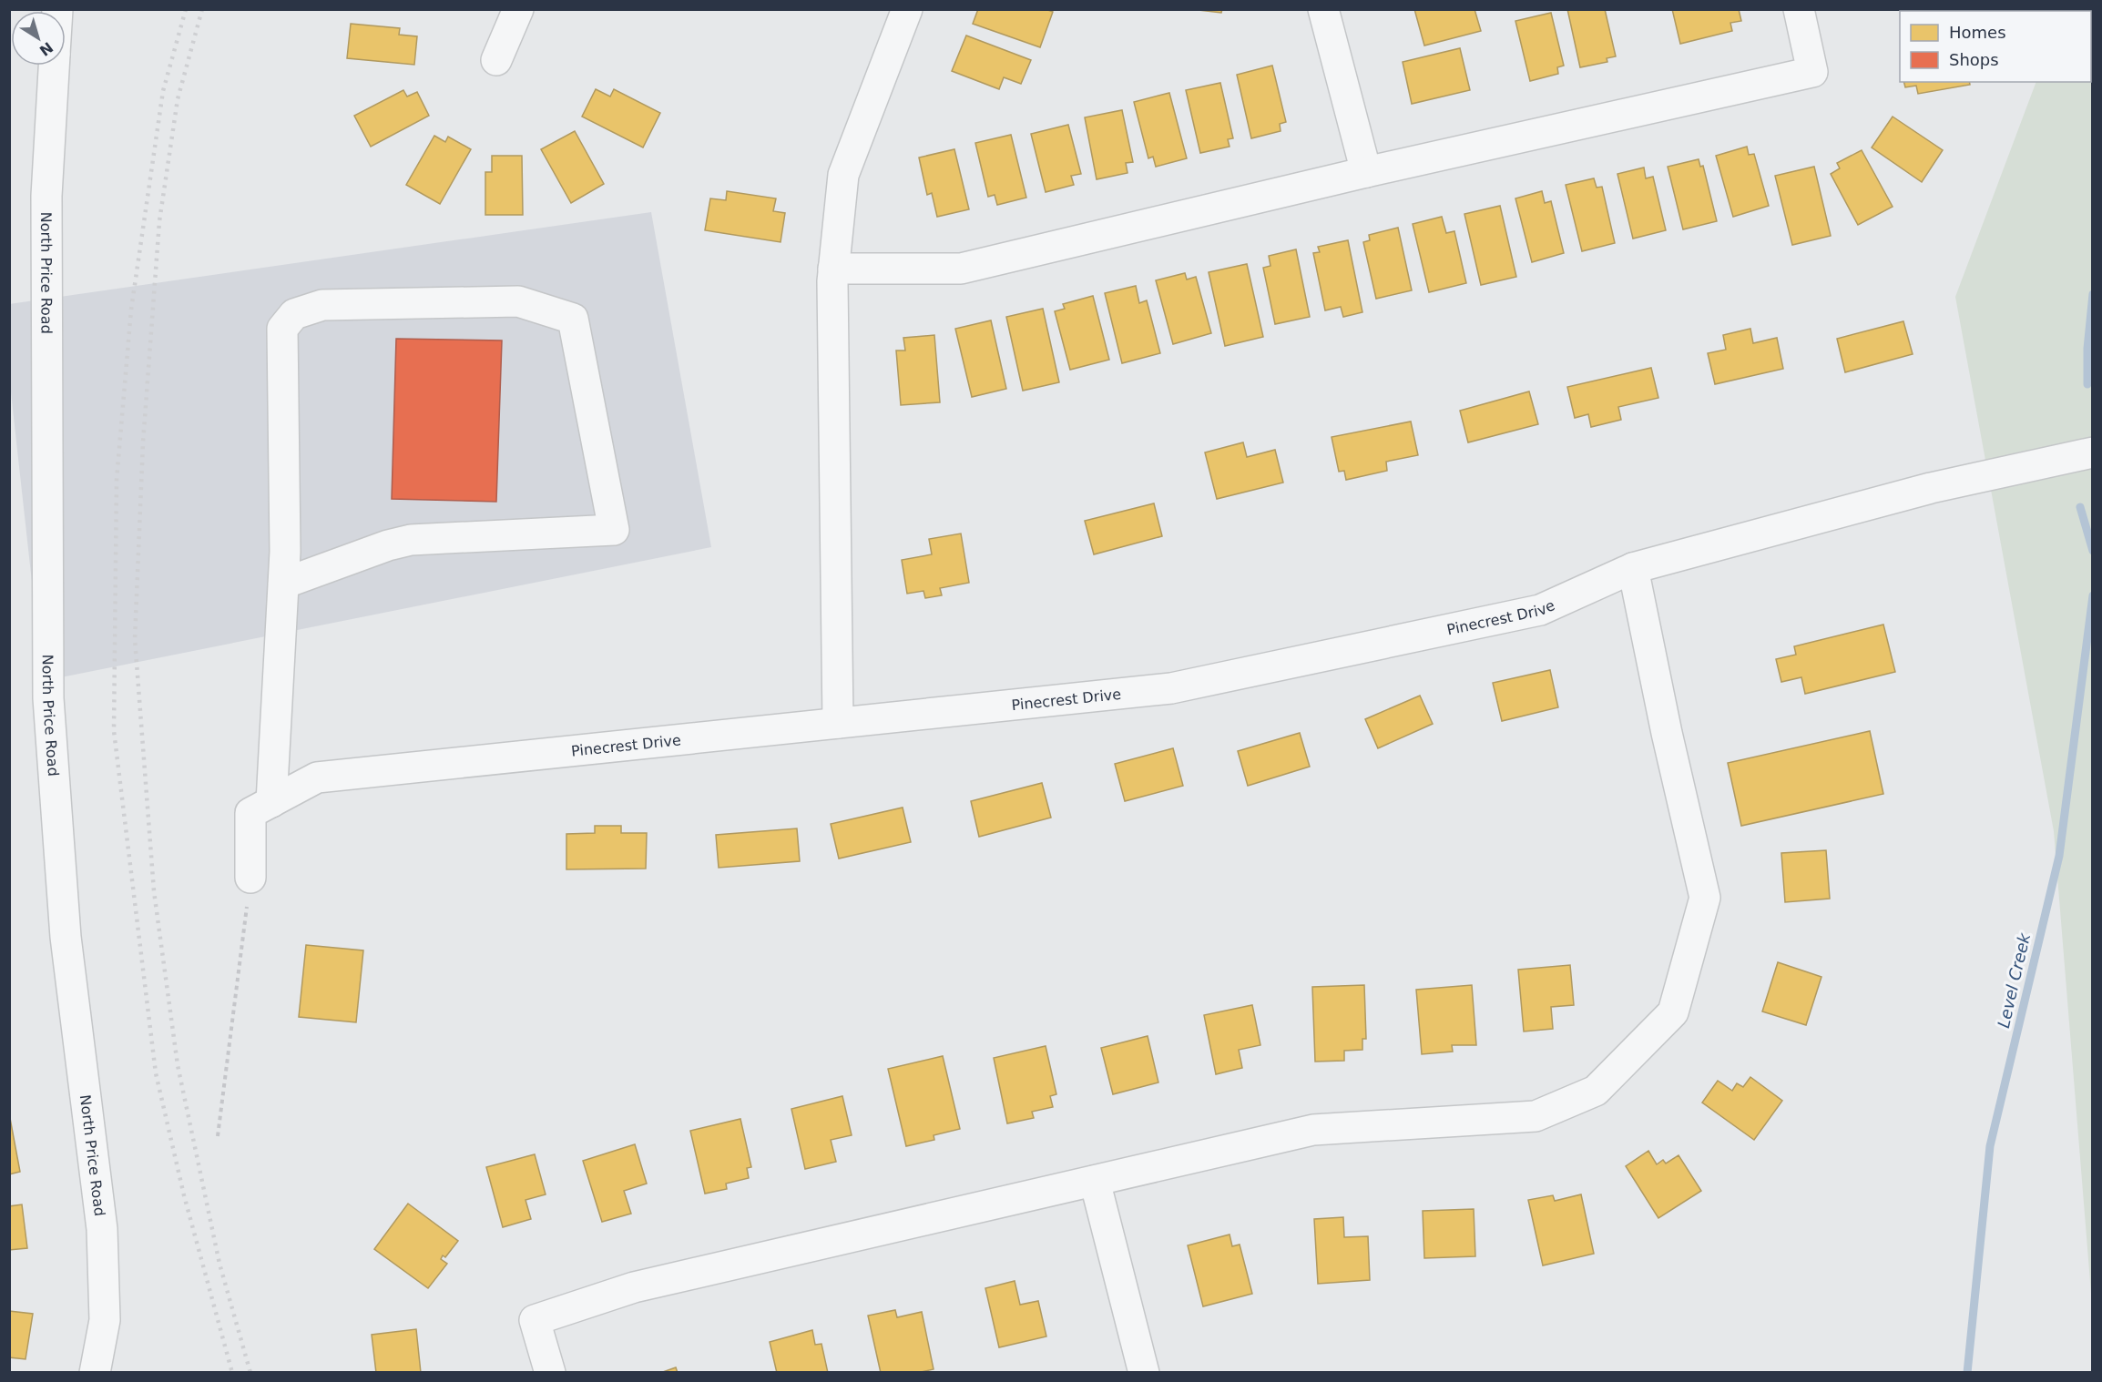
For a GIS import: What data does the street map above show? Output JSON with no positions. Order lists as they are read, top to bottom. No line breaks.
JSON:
{"streets":{"street":["North Price Road","Pinecrest Drive"]},"water":["Level Creek"],"legend":["Homes","Shops"],"north":"bottom right"}
